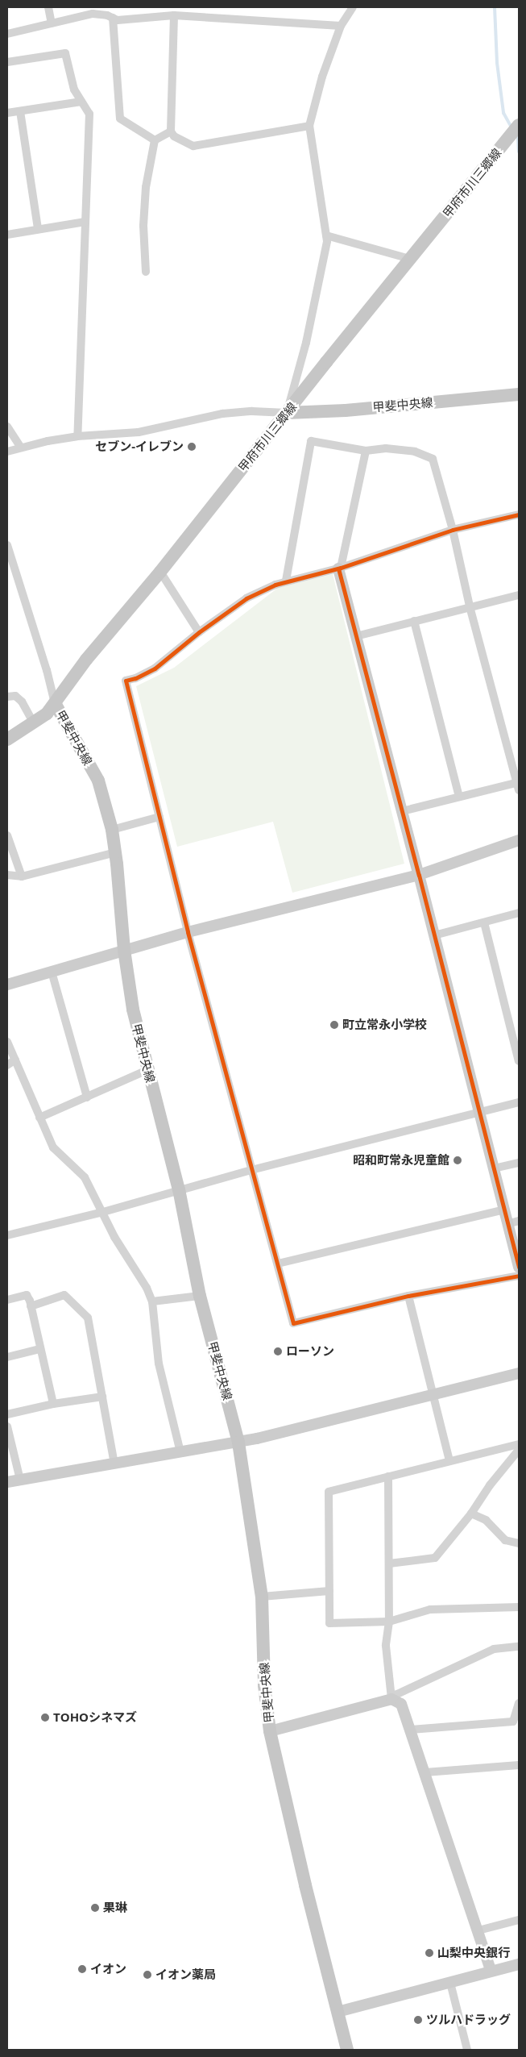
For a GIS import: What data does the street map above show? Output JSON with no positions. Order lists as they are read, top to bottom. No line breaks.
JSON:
{"streets":{"main road":["甲府市川三郷線","甲斐中央線"]},"crossings":[["甲府市川三郷線","甲斐中央線"]],"places":["セブン-イレブン","町立常永小学校","昭和町常永児童館","ローソン","TOHOシネマズ","果琳","山梨中央銀行","イオン","イオン薬局","ツルハドラッグ"]}
